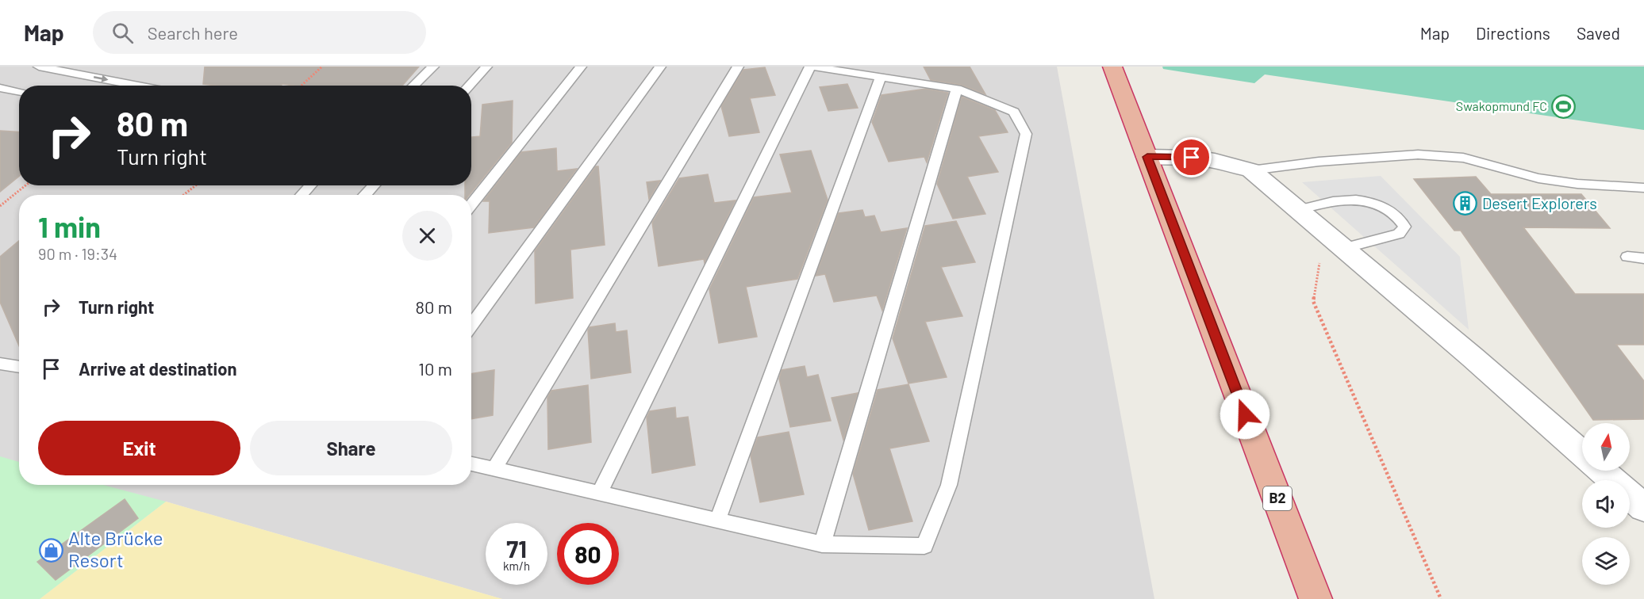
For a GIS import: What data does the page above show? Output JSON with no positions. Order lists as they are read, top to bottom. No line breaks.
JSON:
{"streets":{"highway":["B2"]},"places":{"sports":["Swakopmund FC"],"building":["Desert Explorers"],"shop":["Alte Brücke Resort"]},"north":"top","page":{"header":"Map","search":"Search here","nav":["Map","Directions","Saved"],"turn":["80 m","Turn right"],"heading":["1 min","90 m · 19:34"],"list":[{"name":"Turn right","value":"80 m"},{"name":"Arrive at destination","value":"10 m"}],"buttons":["Exit","Share"],"speed":"71 km/h","limit":"80"}}
